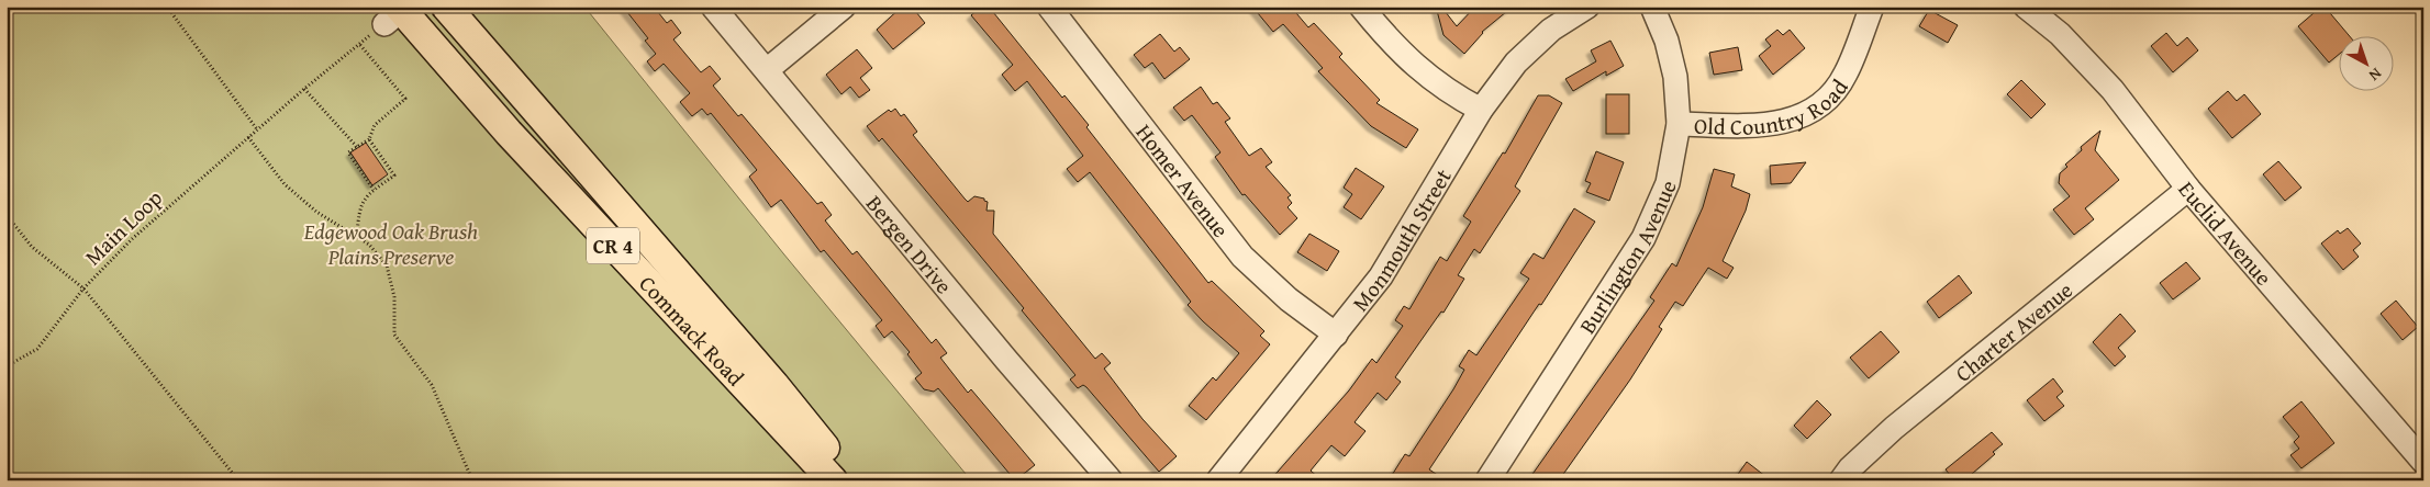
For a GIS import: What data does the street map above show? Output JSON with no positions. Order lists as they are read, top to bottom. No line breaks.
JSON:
{"streets":{"main road":["CR 4","Commack Road"],"street":["Old Country Road","Homer Avenue","Euclid Avenue","Monmouth Street","Bergen Drive","Burlington Avenue","Charter Avenue"],"path":["Main Loop"]},"crossings":[["Old Country Road","Burlington Avenue"],["Homer Avenue","Monmouth Street"],["Euclid Avenue","Charter Avenue"]],"parks":["Edgewood Oak Brush Plains Preserve"],"north":"bottom right"}
